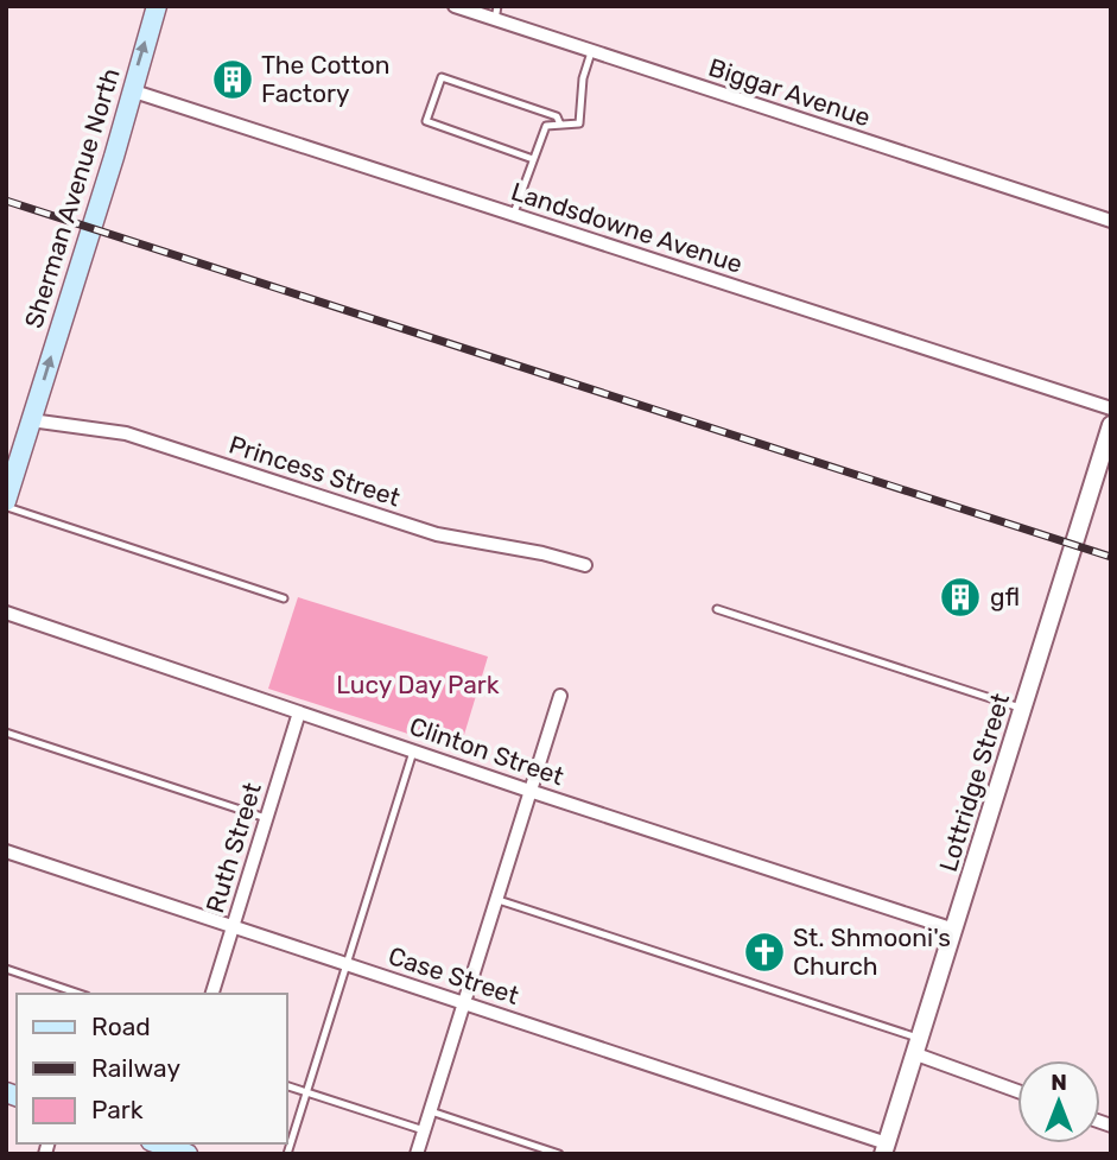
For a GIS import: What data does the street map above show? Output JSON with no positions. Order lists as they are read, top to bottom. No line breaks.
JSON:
{"streets":{"main road":["Sherman Avenue North"],"street":["Biggar Avenue","Landsdowne Avenue","Princess Street","Clinton Street","Lottridge Street","Ruth Street","Case Street"]},"crossings":[["Sherman Avenue North","Landsdowne Avenue"],["Sherman Avenue North","Princess Street"],["Clinton Street","Lottridge Street"],["Clinton Street","Ruth Street"],["Lottridge Street","Case Street"],["Ruth Street","Case Street"]],"one_way":["Sherman Avenue North"],"parks":["Lucy Day Park"],"places":{"building":["The Cotton Factory","gfl"],"church":["St. Shmooni's Church"]},"legend":["Road","Railway","Park"],"north":"top"}
